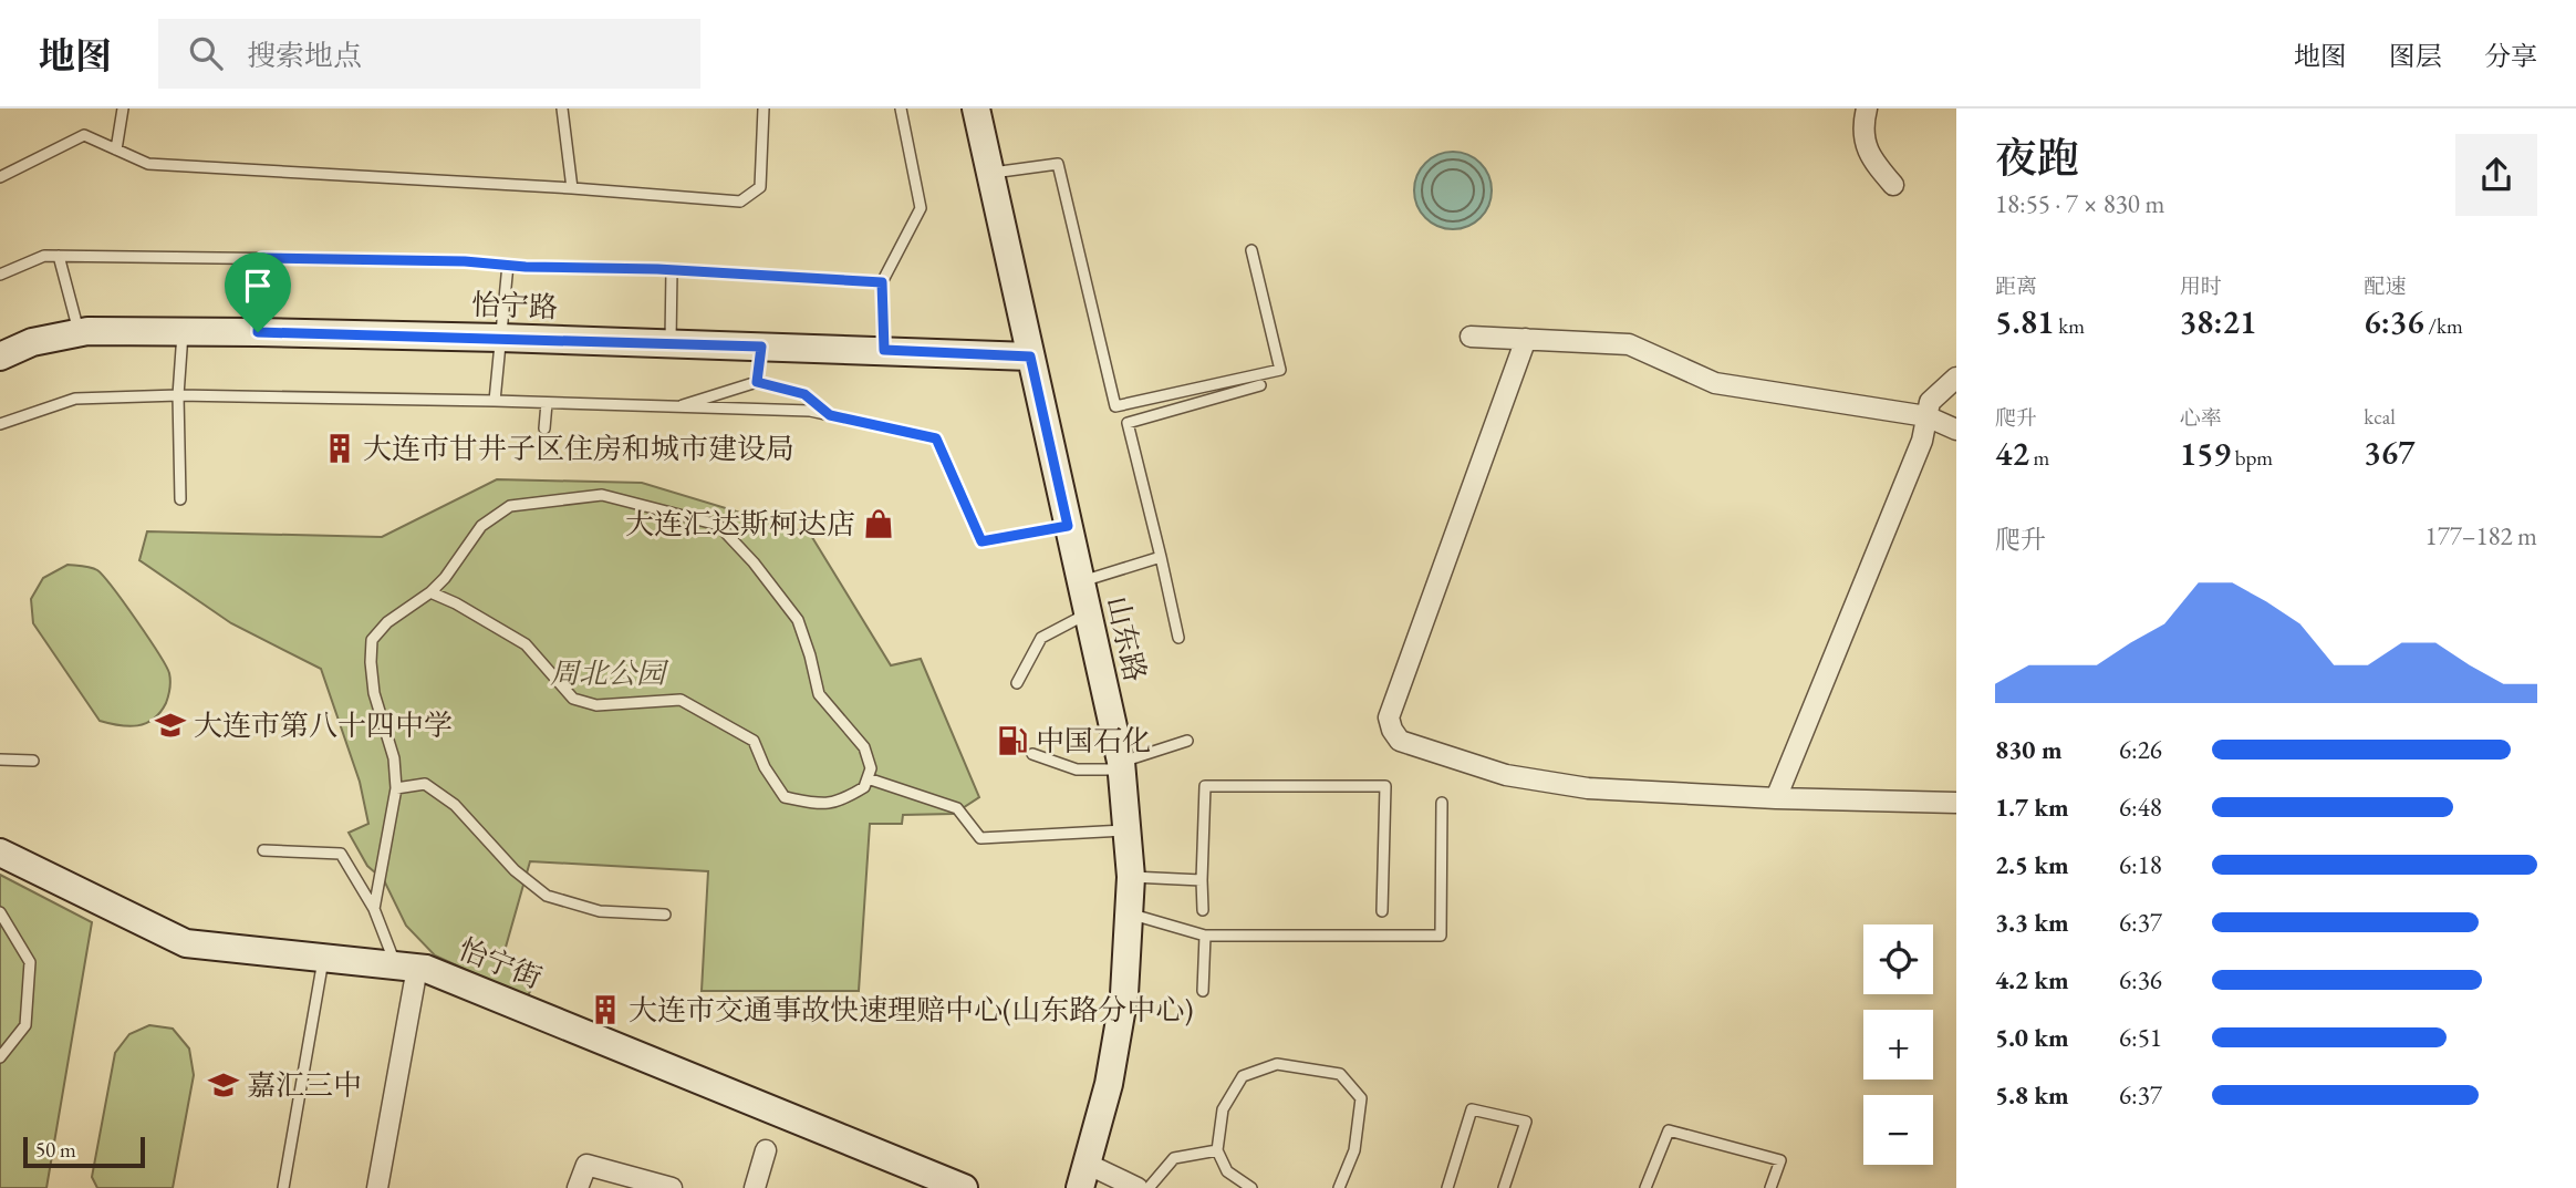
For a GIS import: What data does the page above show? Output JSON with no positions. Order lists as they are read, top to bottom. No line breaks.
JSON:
{"streets":{"street":["怡宁路","山东路","怡宁街"]},"crossings":[["怡宁路","山东路"]],"parks":["周北公园"],"places":{"building":["大连市甘井子区住房和城市建设局","大连市交通事故快速理赔中心(山东路分中心)"],"shop":["大连汇达斯柯达店"],"school or university":["大连市第八十四中学","嘉汇三中"],"fuel station":["中国石化"]},"scale_bar":"50 m","page":{"header":"地图","search":"搜索地点","nav":["地图","图层","分享"],"heading":["夜跑","18:55 · 7 × 830 m"],"stats":[["距离","5.81 km"],["用时","38:21"],["配速","6:36 /km"],["爬升","42 m"],["心率","159 bpm"],["kcal","367"]],"chart":["爬升","177–182 m"],"list":[{"name":"830 m","note":"6:26"},{"name":"1.7 km","note":"6:48"},{"name":"2.5 km","note":"6:18"},{"name":"3.3 km","note":"6:37"},{"name":"4.2 km","note":"6:36"},{"name":"5.0 km","note":"6:51"},{"name":"5.8 km","note":"6:37"}],"map_buttons":["+","−"],"scale":"50 m"}}
